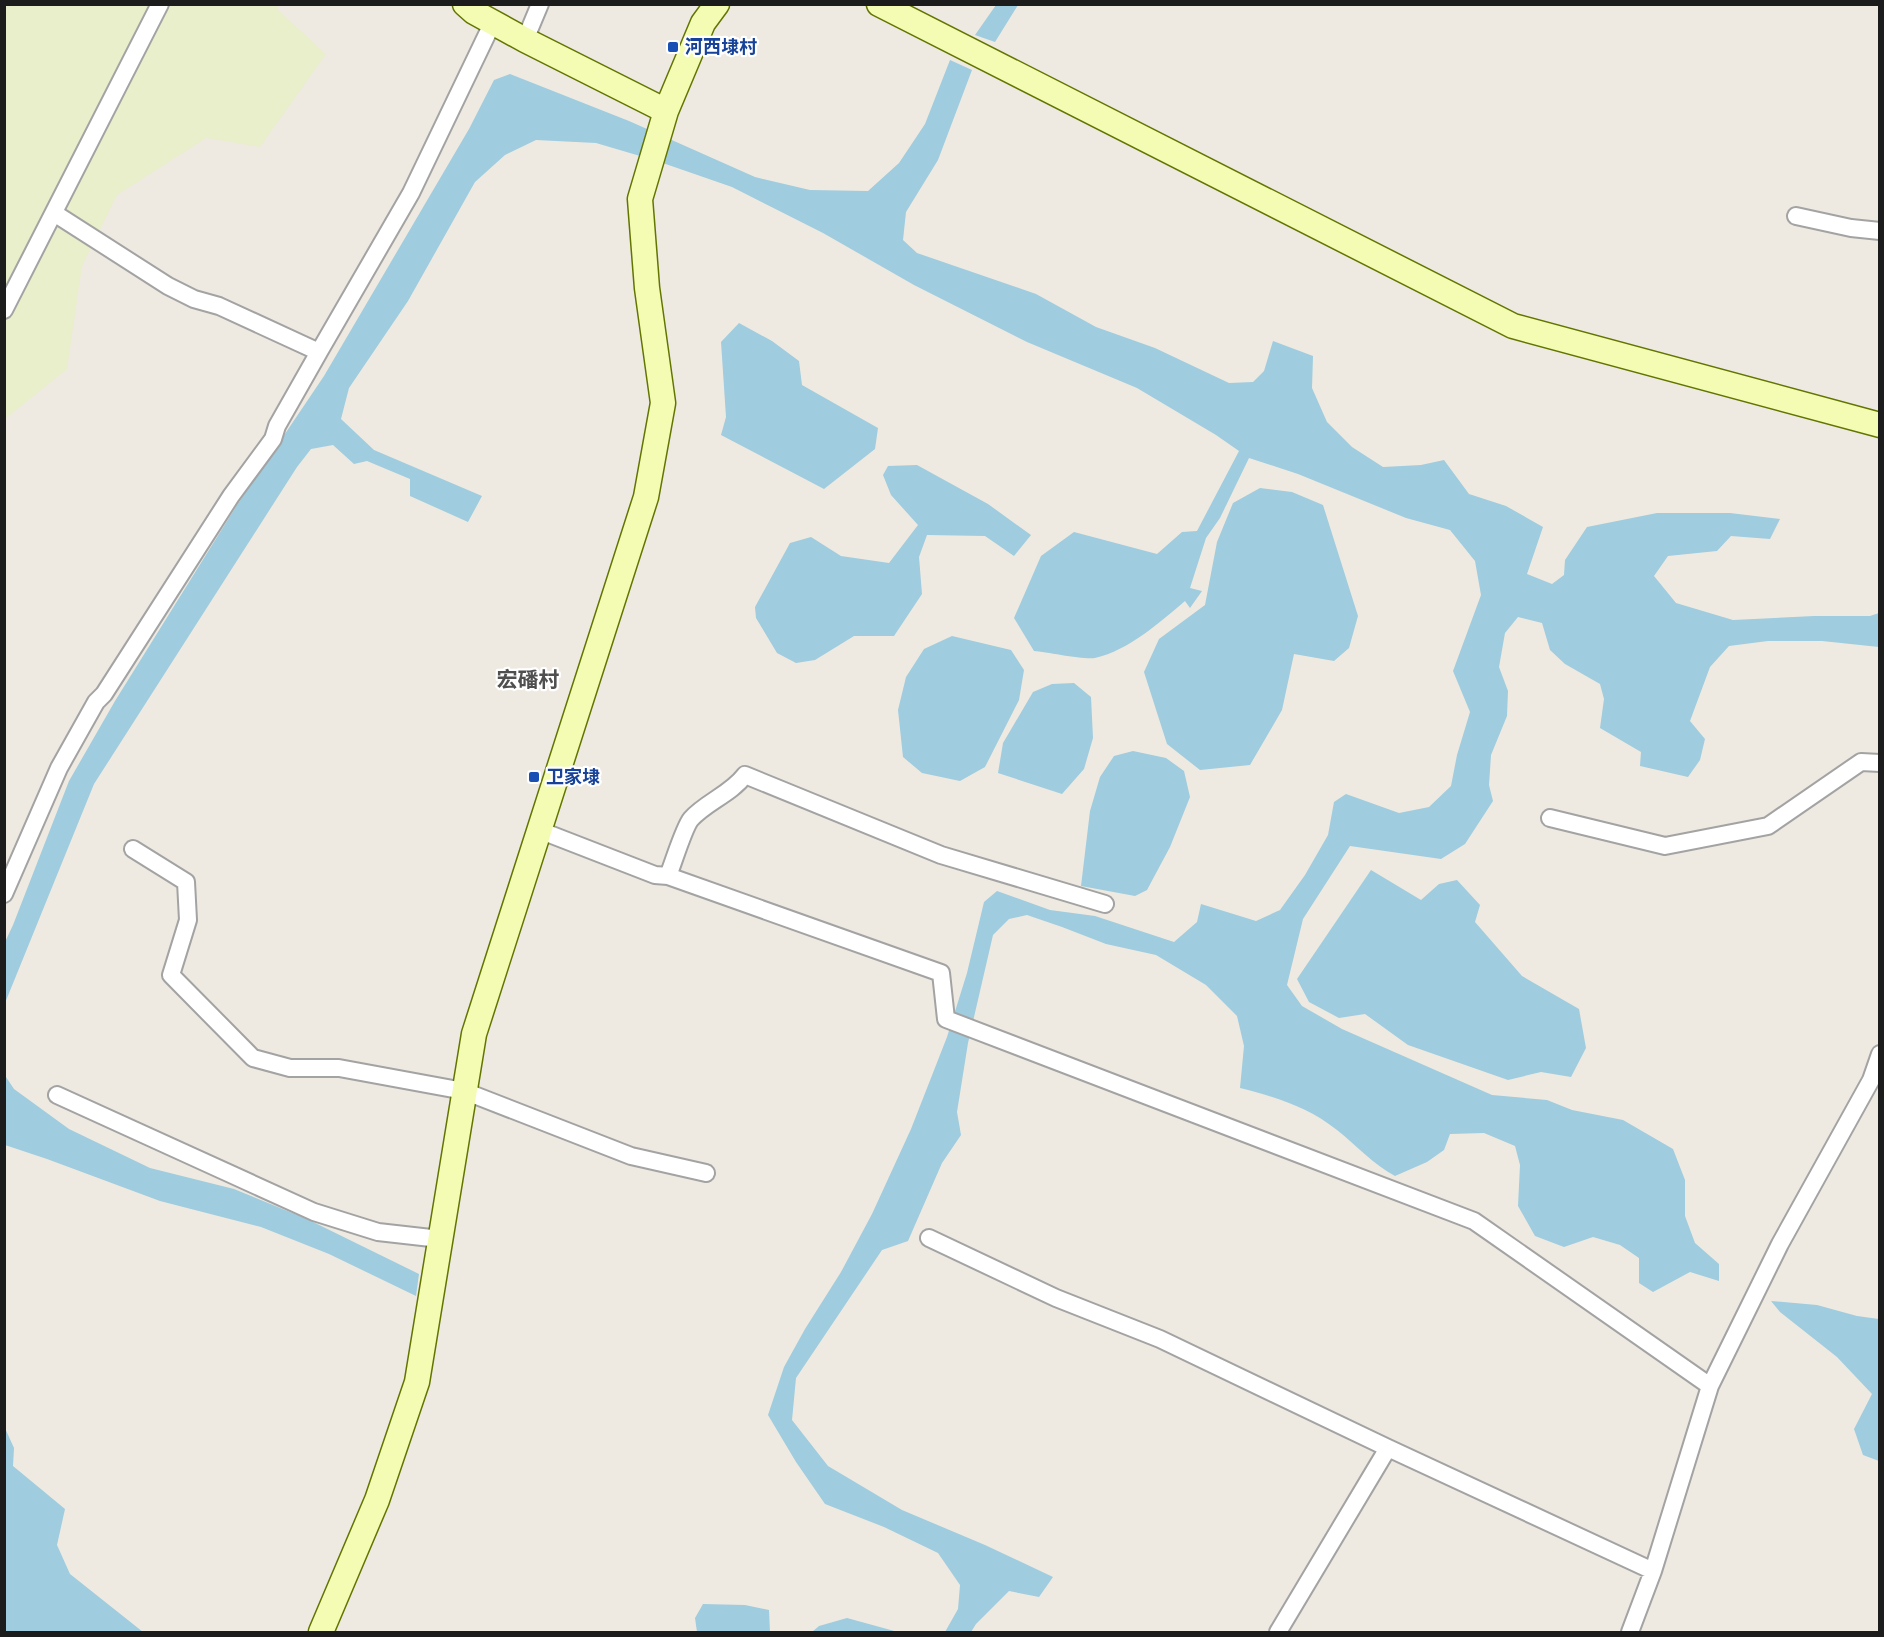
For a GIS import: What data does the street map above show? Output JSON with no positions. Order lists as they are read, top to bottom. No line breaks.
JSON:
{"districts":["宏磻村"],"places":{"transit":["河西埭村","卫家埭"]}}
